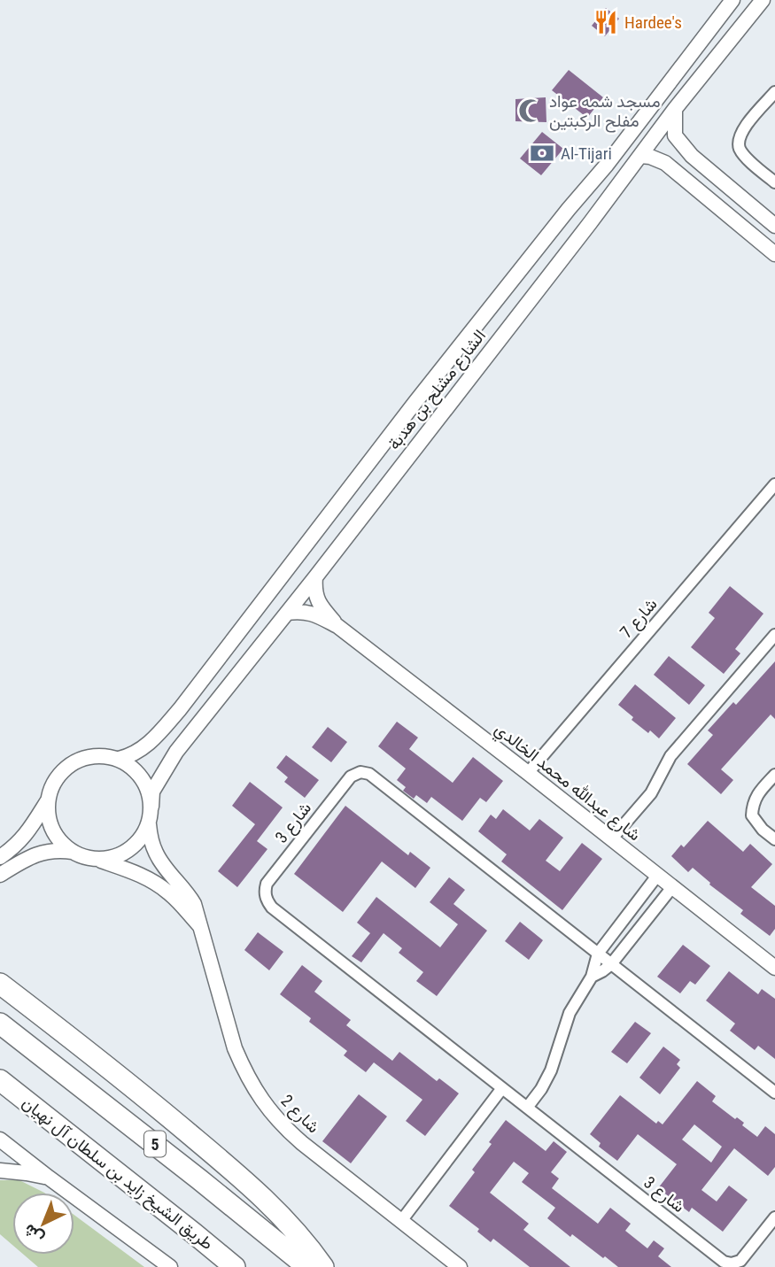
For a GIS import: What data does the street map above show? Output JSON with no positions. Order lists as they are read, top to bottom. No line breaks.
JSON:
{"streets":{"highway":["5","طريق الشيخ زايد بن سلطان آل نهيان"],"street":["الشارع مشلح بن هدبة","شارع 7","شارع عبدالله محمد الخالدي","شارع 3","شارع 2"]},"crossings":[["الشارع مشلح بن هدبة","شارع عبدالله محمد الخالدي"],["الشارع مشلح بن هدبة","شارع 2"],["شارع 7","شارع عبدالله محمد الخالدي"]],"places":{"restaurant":["Hardee's"],"mosque":["مسجد شمه عواد مفلح الركبتين"],"bank":["Al-Tijari"]},"north":"bottom left"}
